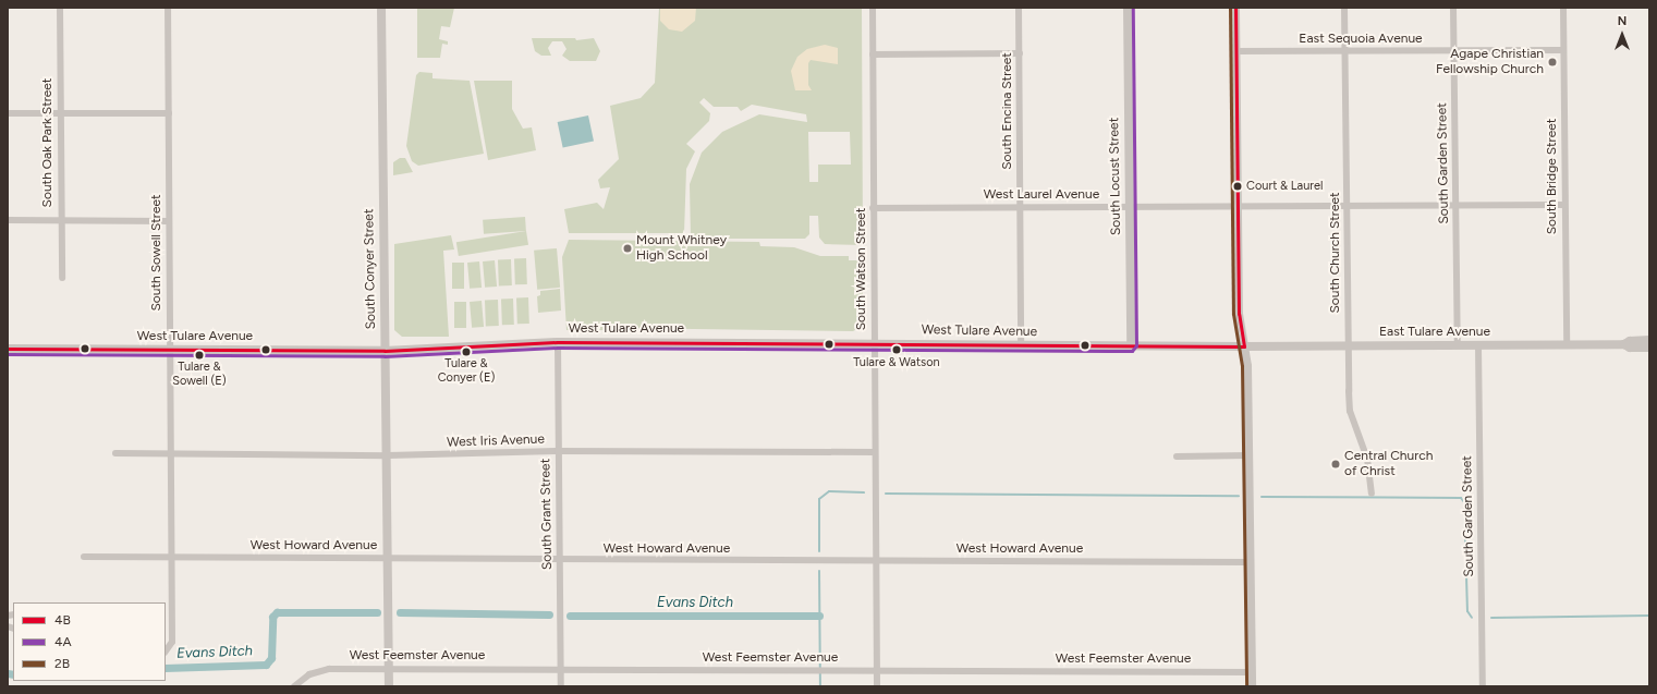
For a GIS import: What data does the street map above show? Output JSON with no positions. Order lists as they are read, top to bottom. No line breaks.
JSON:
{"streets":{"street":["East Sequoia Avenue","South Encina Street","South Oak Park Street","South Garden Street","South Locust Street","South Bridge Street","West Laurel Avenue","South Sowell Street","South Church Street","South Conyer Street","South Watson Street","West Tulare Avenue","East Tulare Avenue","West Iris Avenue","South Grant Street","West Howard Avenue","West Feemster Avenue"]},"crossings":[["East Sequoia Avenue","South Garden Street"],["East Sequoia Avenue","South Bridge Street"],["East Sequoia Avenue","South Church Street"],["South Encina Street","West Laurel Avenue"],["South Encina Street","West Tulare Avenue"],["South Garden Street","West Laurel Avenue"],["South Garden Street","East Tulare Avenue"],["South Locust Street","West Laurel Avenue"],["South Locust Street","West Tulare Avenue"],["South Bridge Street","West Laurel Avenue"],["South Bridge Street","East Tulare Avenue"],["West Laurel Avenue","South Church Street"],["West Laurel Avenue","South Watson Street"],["South Sowell Street","West Tulare Avenue"],["South Sowell Street","West Iris Avenue"],["South Sowell Street","West Howard Avenue"],["South Church Street","East Tulare Avenue"],["South Conyer Street","West Tulare Avenue"],["South Conyer Street","West Iris Avenue"],["South Conyer Street","West Howard Avenue"],["South Conyer Street","West Feemster Avenue"],["South Watson Street","West Tulare Avenue"],["South Watson Street","West Iris Avenue"],["South Watson Street","West Howard Avenue"],["South Watson Street","West Feemster Avenue"],["West Tulare Avenue","East Tulare Avenue"],["West Tulare Avenue","South Grant Street"],["West Iris Avenue","South Grant Street"],["South Grant Street","West Howard Avenue"],["South Grant Street","West Feemster Avenue"]],"water":["Evans Ditch"],"places":["Agape Christian Fellowship Church","Court & Laurel","Mount Whitney High School","Tulare & Watson","Tulare & Conyer (E)","Tulare & Sowell (E)","Central Church of Christ"],"lines":["transit line 4B","transit line 4A","transit line 2B"],"legend":["4B","4A","2B"],"north":"top"}
